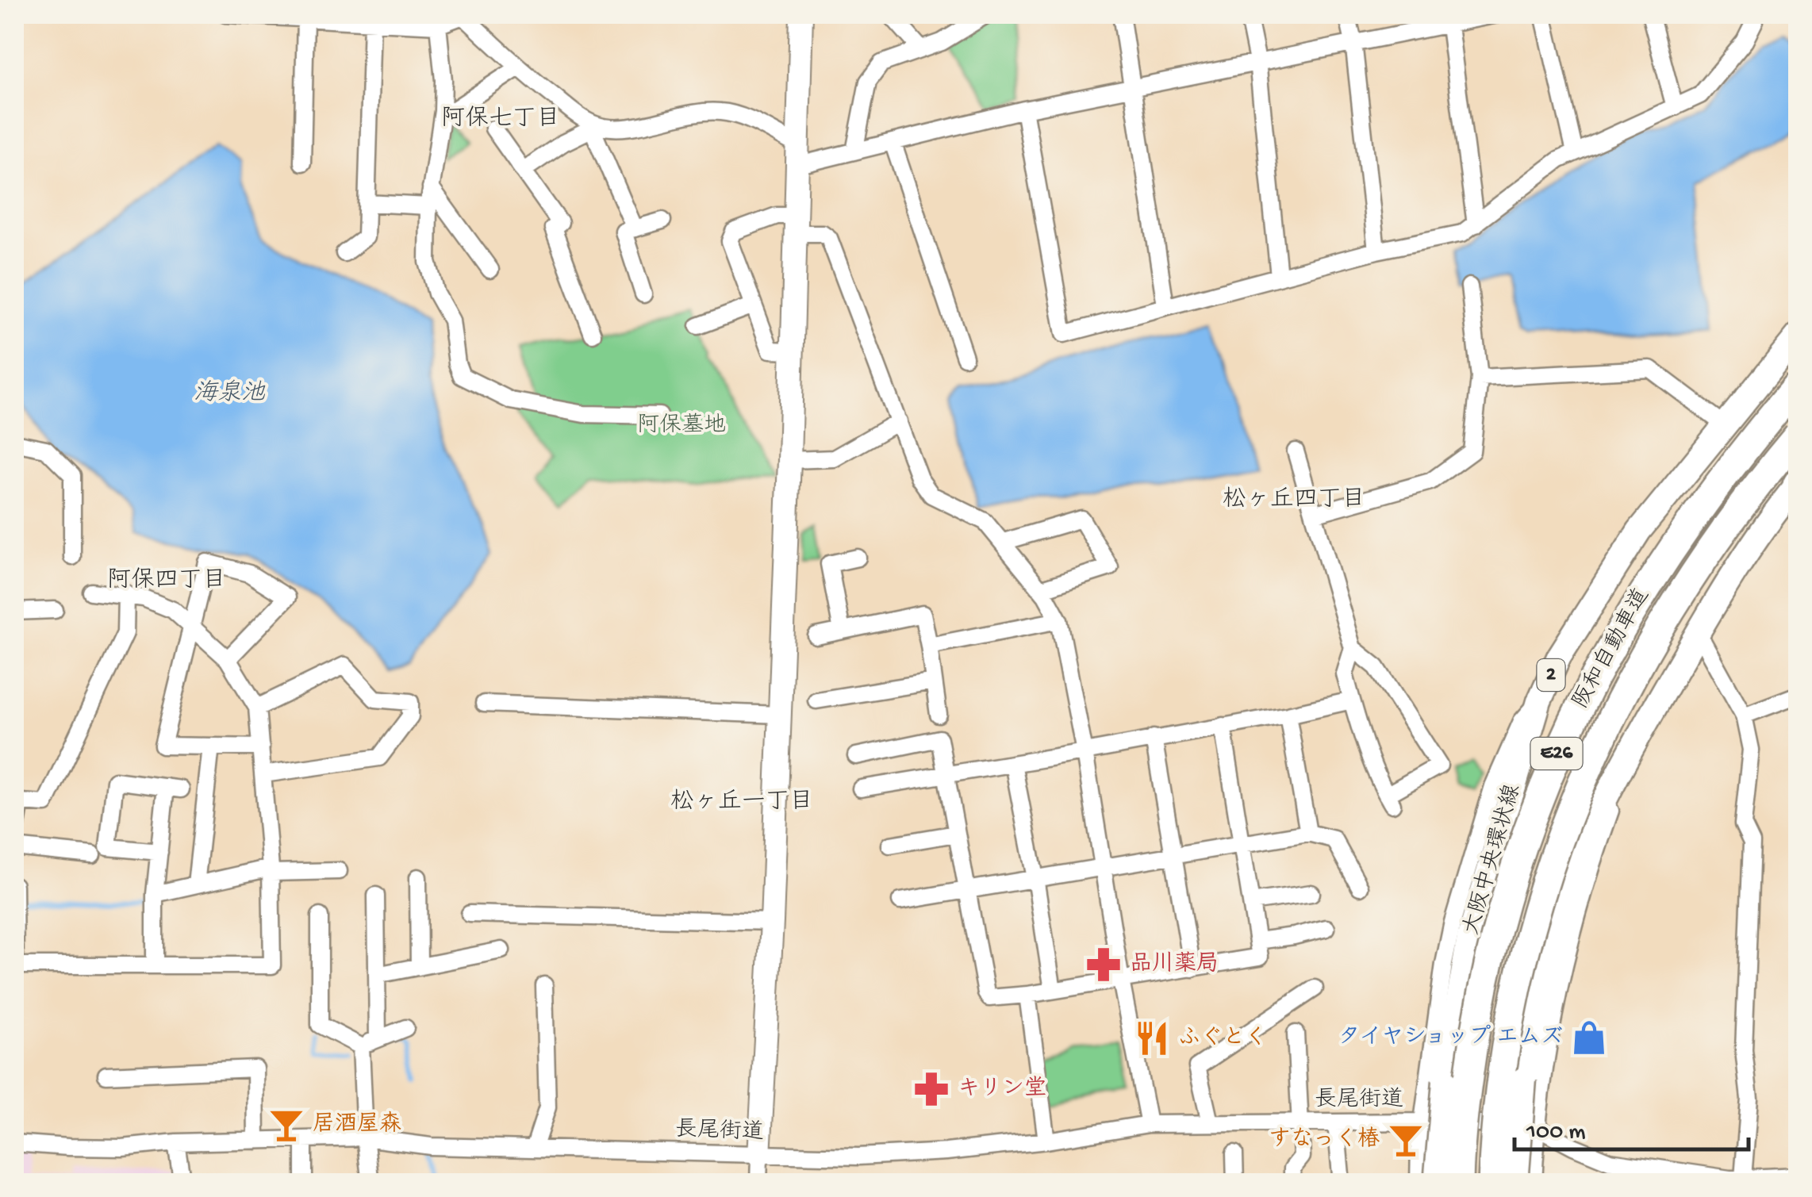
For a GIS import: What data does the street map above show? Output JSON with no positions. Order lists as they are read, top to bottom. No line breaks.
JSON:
{"streets":{"highway":["阪和自動車道","E26"],"main road":["2","大阪中央環状線"],"street":["長尾街道"]},"districts":["阿保七丁目","松ヶ丘四丁目","阿保四丁目","松ヶ丘一丁目"],"water":["海泉池"],"parks":["阿保墓地"],"places":{"pharmacy":["品川薬局","キリン堂"],"shop":["タイヤショップ エムズ"],"restaurant":["ふぐとく"],"bar":["居酒屋森","すなっく椿"]},"scale_bar":"100 m"}
